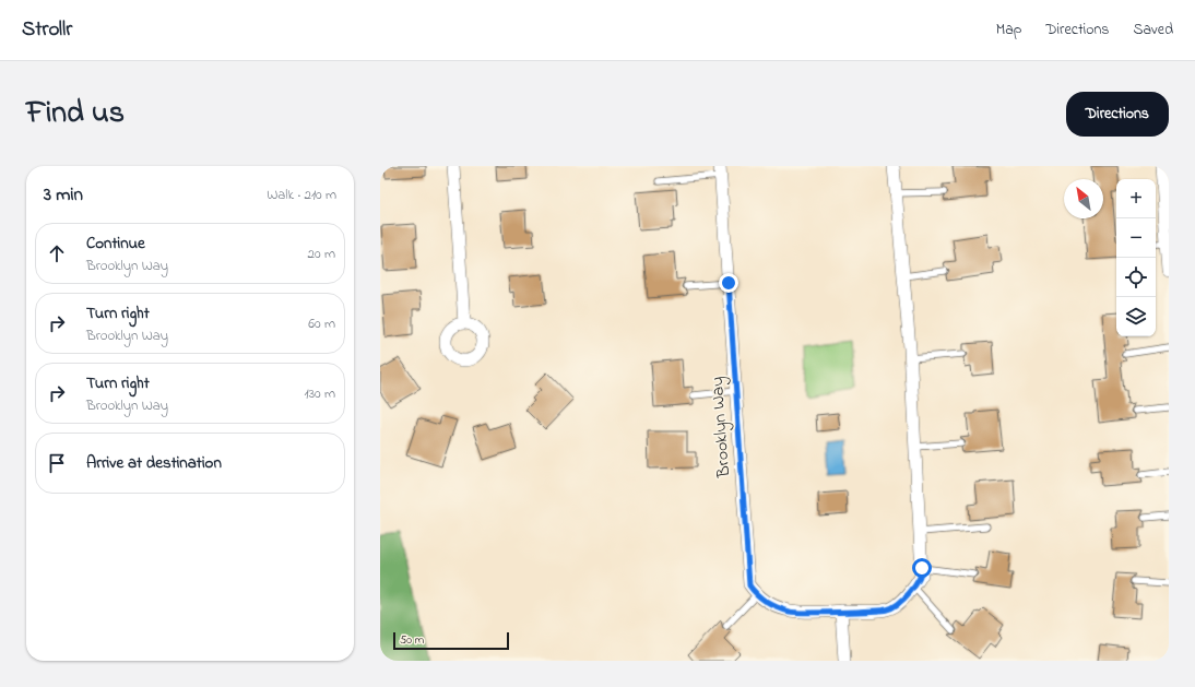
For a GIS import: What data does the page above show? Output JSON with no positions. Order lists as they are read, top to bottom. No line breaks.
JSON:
{"streets":{"street":["Brooklyn Way"]},"scale_bar":"50 m","north":"top left","page":{"header":"Strollr","nav":["Map","Directions","Saved"],"title":"Find us","buttons":"Directions","heading":["3 min","Walk · 210 m"],"map_buttons":["+","−"],"list":[["Continue","Brooklyn Way","20 m"],["Turn right","Brooklyn Way","60 m"],["Turn right","Brooklyn Way","130 m"],"Arrive at destination"],"scale":"50 m"}}
